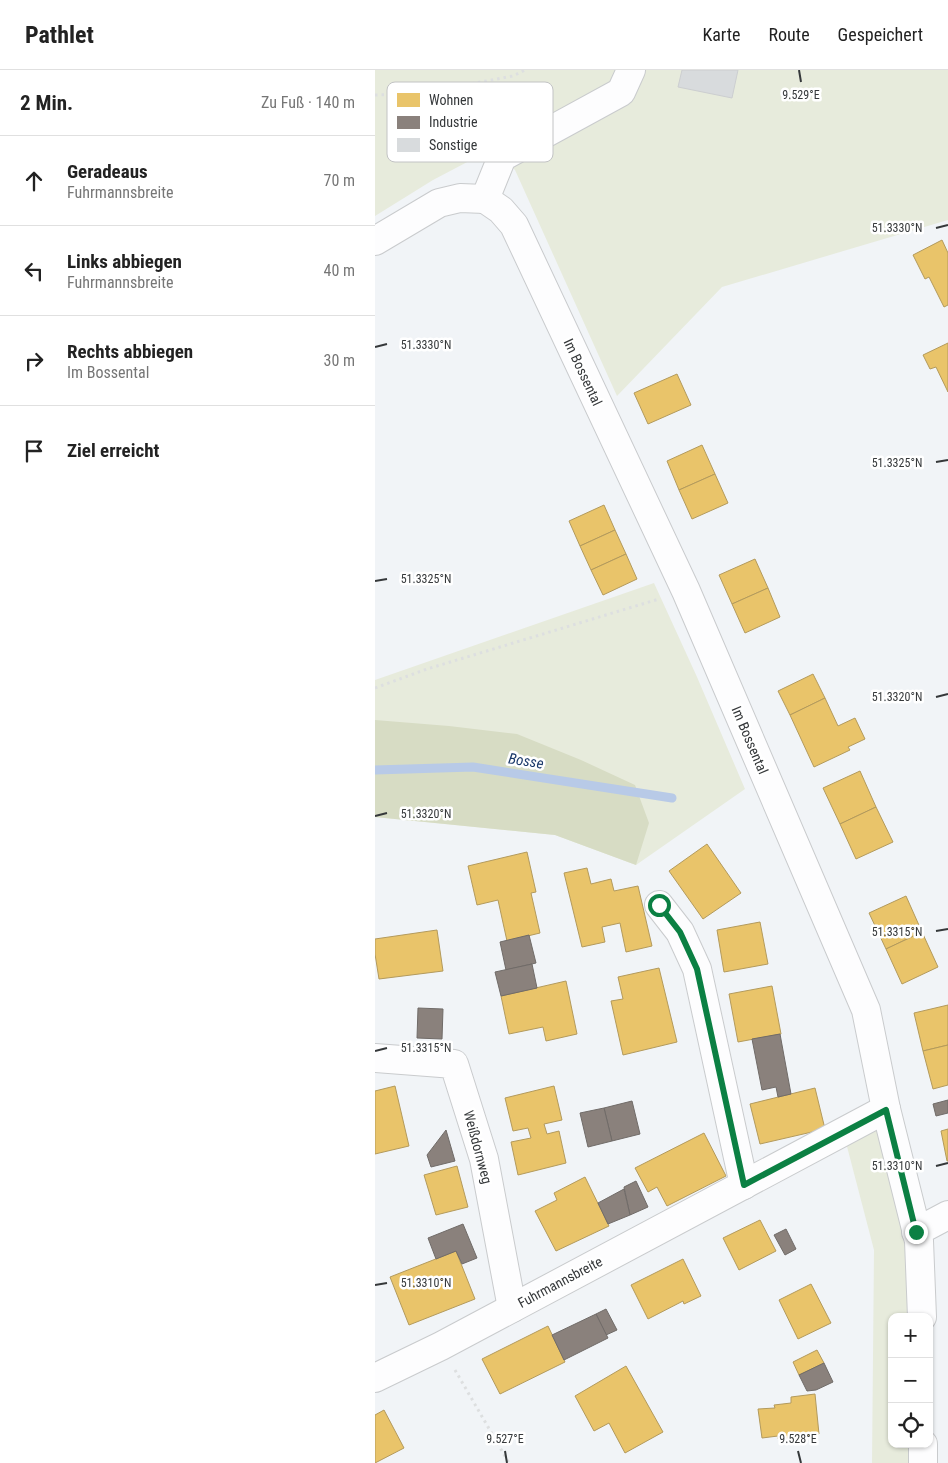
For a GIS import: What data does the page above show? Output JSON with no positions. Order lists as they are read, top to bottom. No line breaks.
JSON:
{"streets":{"street":["Im Bossental","Weißdornweg","Fuhrmannsbreite"]},"crossings":[["Im Bossental","Fuhrmannsbreite"],["Weißdornweg","Fuhrmannsbreite"]],"water":["Bosse"],"legend":["Wohnen","Industrie","Sonstige"],"page":{"header":"Pathlet","nav":["Karte","Route","Gespeichert"],"heading":["2 Min.","Zu Fuß · 140 m"],"list":[["Geradeaus","Fuhrmannsbreite","70 m"],["Links abbiegen","Fuhrmannsbreite","40 m"],["Rechts abbiegen","Im Bossental","30 m"],"Ziel erreicht"],"map_buttons":["+","−"]},"coordinates":["9.529°E","51.3330°N","51.3325°N","51.3320°N","51.3315°N","51.3310°N","9.527°E","9.528°E"]}
